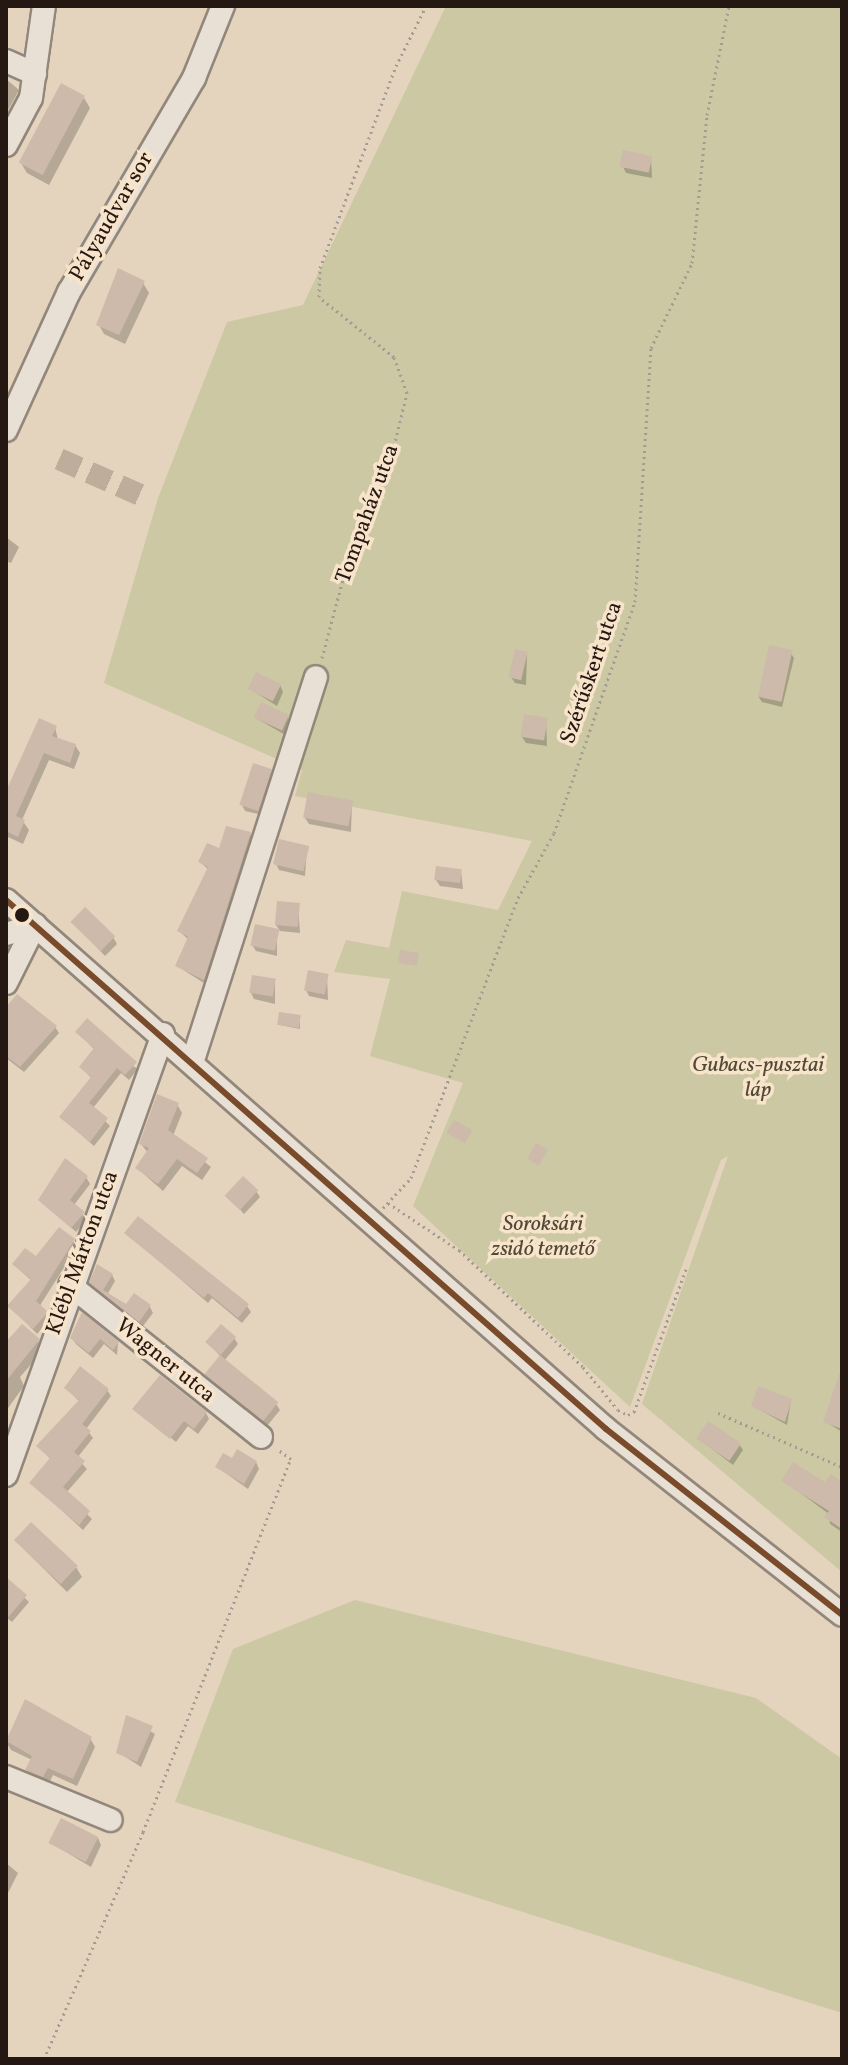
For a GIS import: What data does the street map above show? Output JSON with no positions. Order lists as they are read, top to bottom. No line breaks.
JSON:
{"streets":{"street":["Pályaudvar sor","Klébl Márton utca","Wagner utca"],"path":["Tompaház utca","Szérűskert utca"]},"crossings":[["Klébl Márton utca","Wagner utca"]],"parks":["Gubacs-pusztai láp","Soroksári zsidó temető"]}
